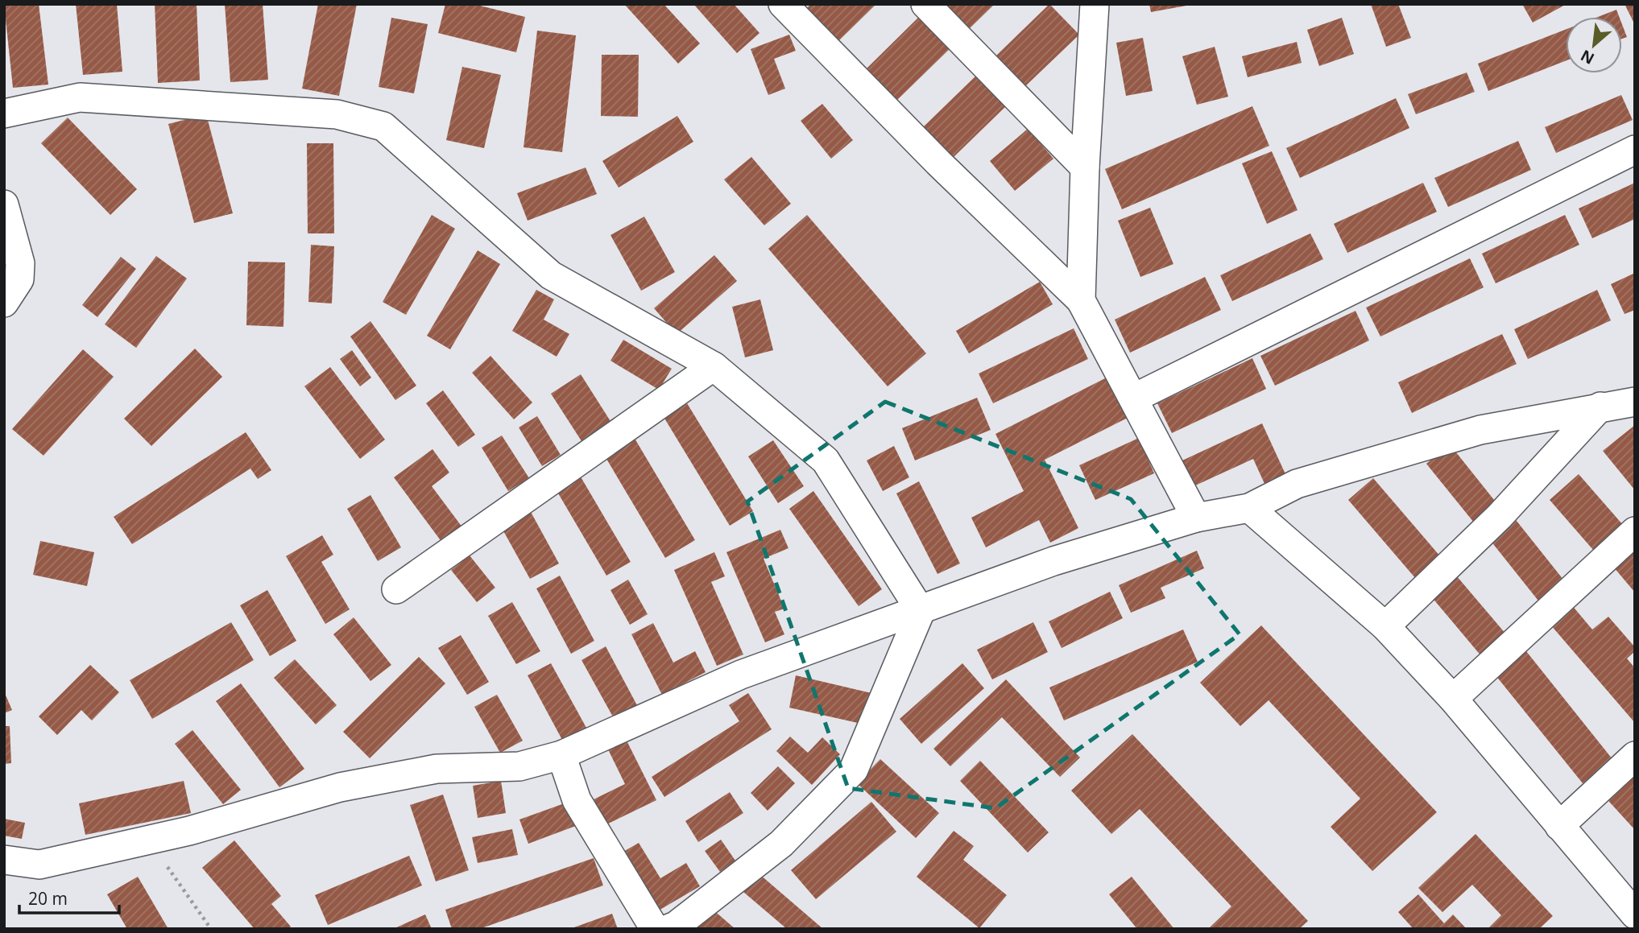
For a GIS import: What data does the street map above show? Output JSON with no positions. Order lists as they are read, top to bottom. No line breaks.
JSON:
{"scale_bar":"20 m","north":"bottom left"}
